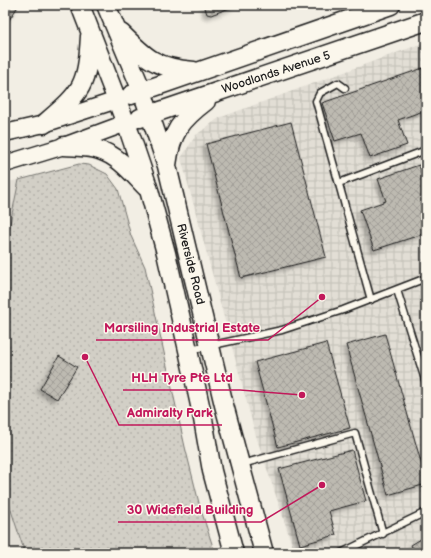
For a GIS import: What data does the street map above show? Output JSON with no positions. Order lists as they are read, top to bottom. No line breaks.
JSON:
{"streets":{"main road":["Woodlands Avenue 5","Riverside Road"]},"crossings":[["Woodlands Avenue 5","Riverside Road"]],"places":["Marsiling Industrial Estate","Admiralty Park","HLH Tyre Pte Ltd","30 Widefield Building"]}
